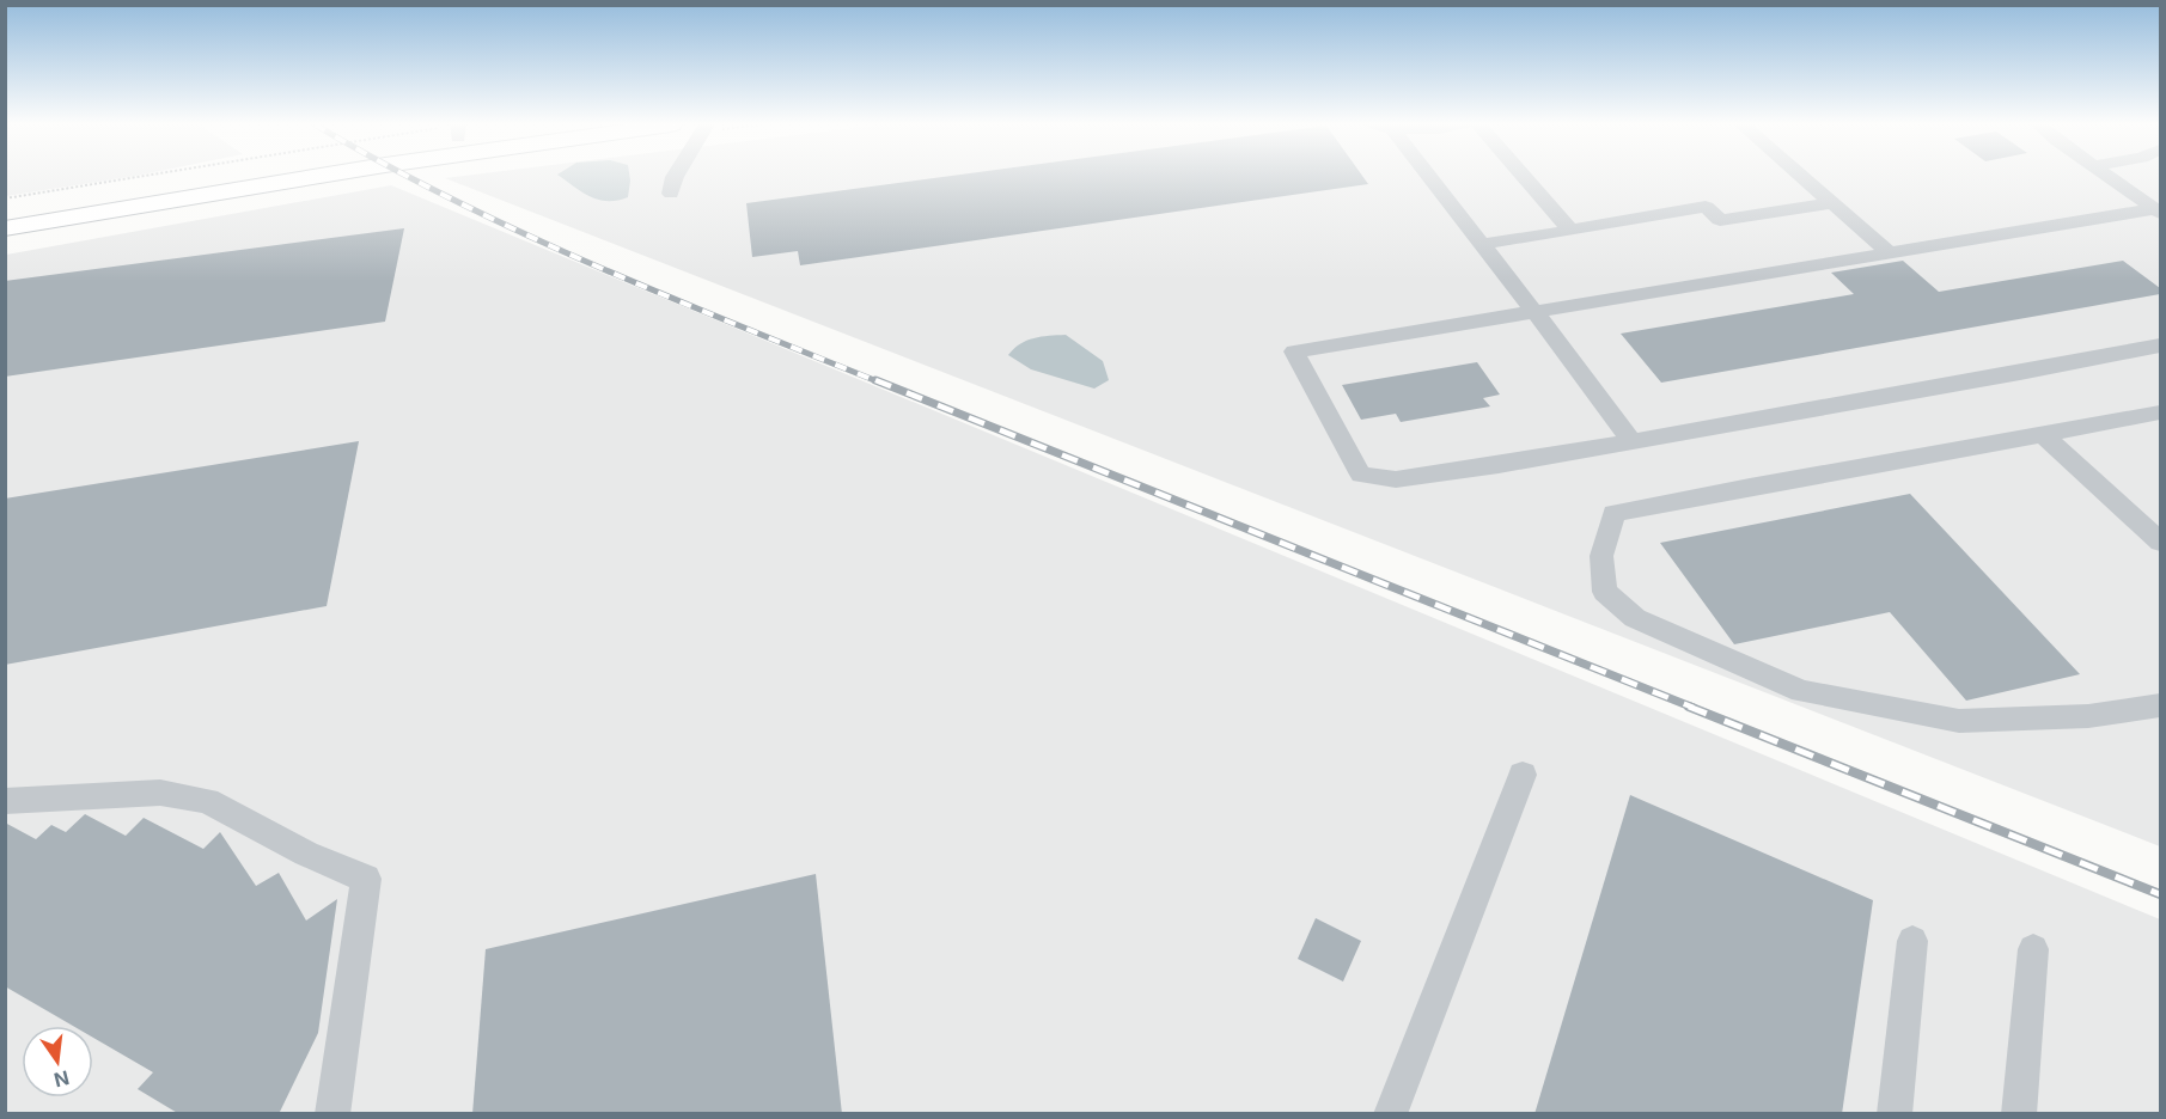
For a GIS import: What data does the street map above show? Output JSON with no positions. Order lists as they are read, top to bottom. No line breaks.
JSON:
{"north":"bottom"}
